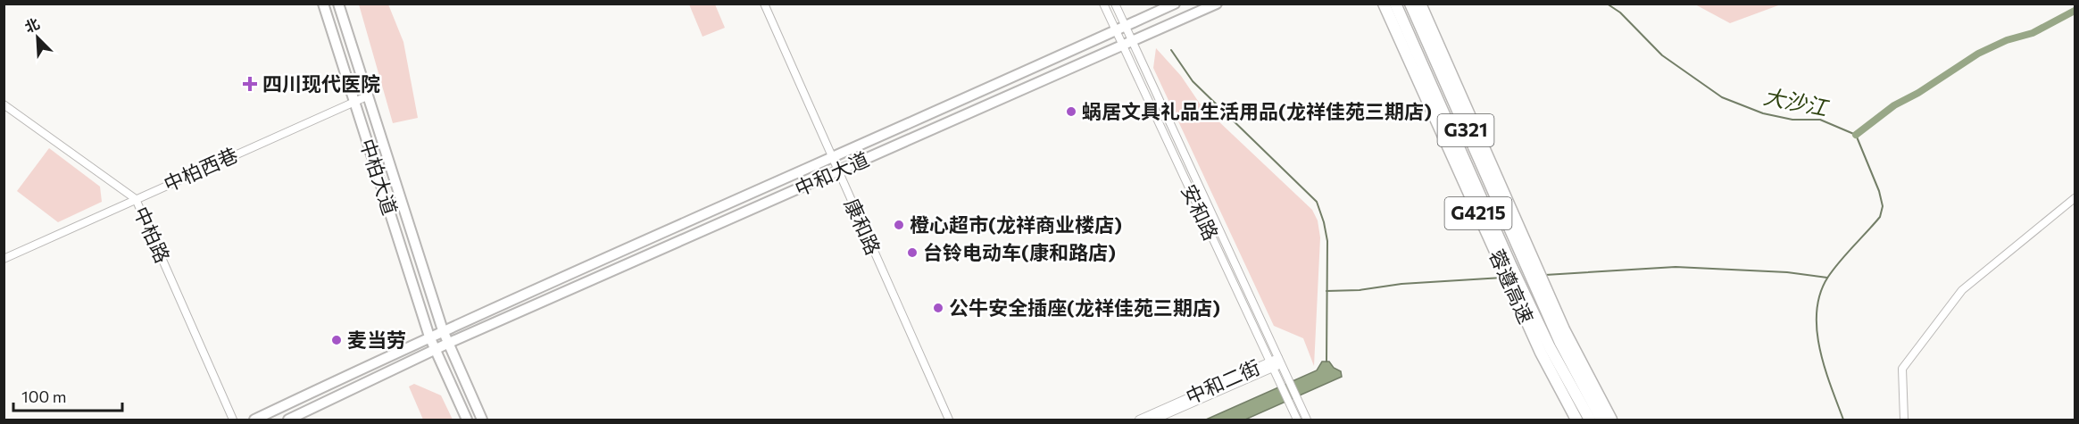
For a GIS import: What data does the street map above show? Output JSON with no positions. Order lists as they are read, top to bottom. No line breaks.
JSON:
{"streets":{"highway":["G321","G4215","蓉遵高速"],"main road":["中和大道","中柏大道"],"street":["中柏西巷","安和路","康和路","中柏路","中和二街"]},"crossings":[["中柏西巷","中柏大道"],["中柏西巷","中柏路"],["中和大道","中柏大道"],["中和大道","安和路"],["中和大道","康和路"],["安和路","中和二街"]],"water":["大沙江"],"places":{"health":["四川现代医院"],"other":["蜗居文具礼品生活用品(龙祥佳苑三期店)","橙心超市(龙祥商业楼店)","台铃电动车(康和路店)","公牛安全插座(龙祥佳苑三期店)","麦当劳"]},"scale_bar":"100 m","north":"top left"}
